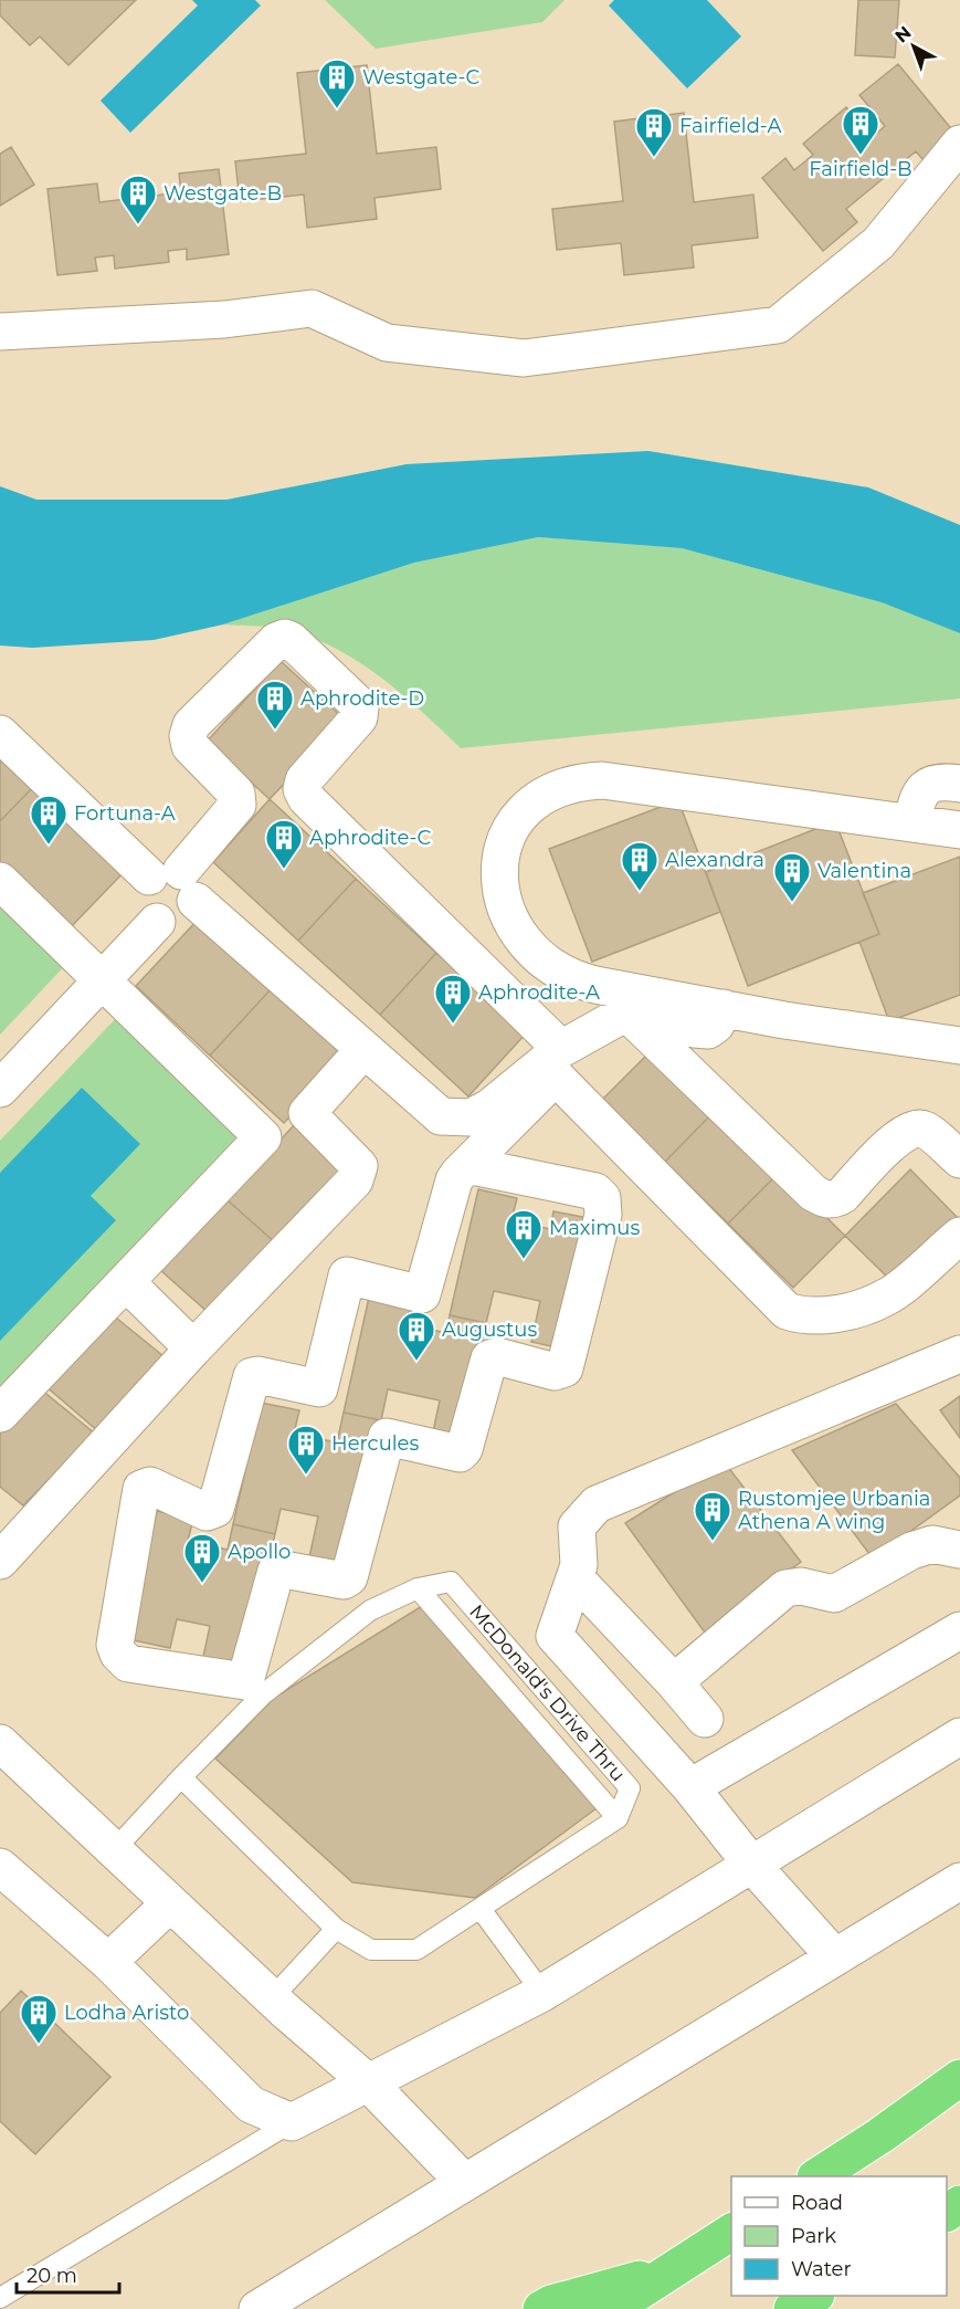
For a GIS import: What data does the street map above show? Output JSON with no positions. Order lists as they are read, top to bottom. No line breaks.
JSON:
{"streets":{"lane":["McDonald's Drive Thru"]},"places":{"building":["Westgate-C","Fairfield-B","Fairfield-A","Westgate-B","Aphrodite-D","Fortuna-A","Aphrodite-C","Alexandra","Valentina","Aphrodite-A","Maximus","Augustus","Hercules","Rustomjee Urbania Athena A wing","Apollo","Lodha Aristo"]},"legend":["Road","Park","Water"],"scale_bar":"20 m","north":"top left"}
